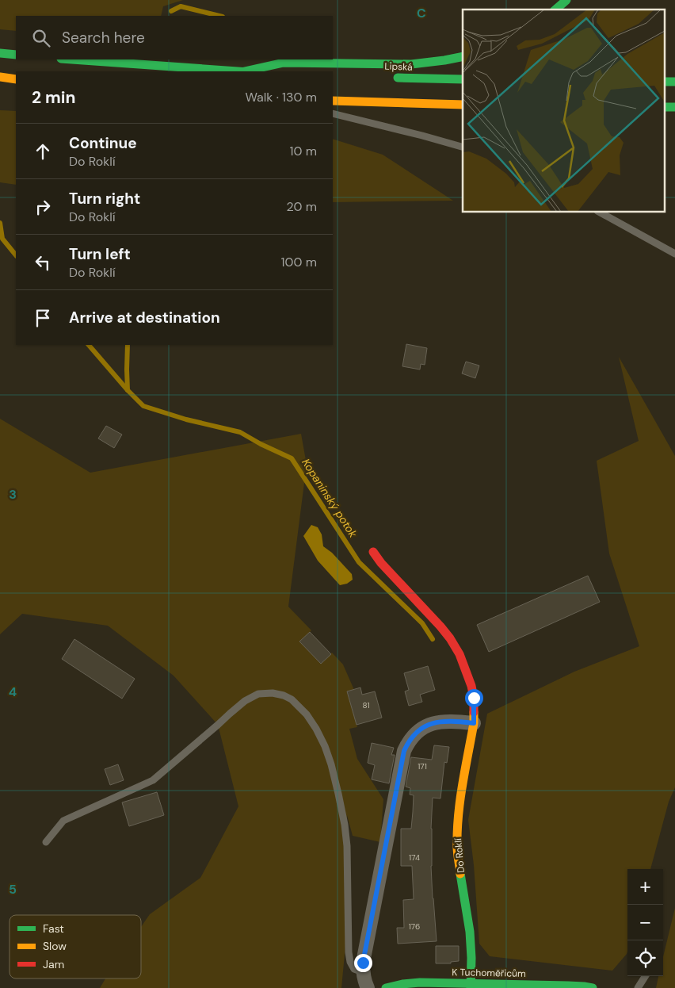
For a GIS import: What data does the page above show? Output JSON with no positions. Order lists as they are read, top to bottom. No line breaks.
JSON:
{"streets":{"main road":["Lipská","Do Roklí","K Tuchoměřicům"]},"water":["Kopaninský potok"],"house_numbers":["81","171","174","176"],"legend":["Fast","Slow","Jam"],"page":{"search":"Search here","heading":["2 min","Walk · 130 m"],"list":[["Continue","Do Roklí","10 m"],["Turn right","Do Roklí","20 m"],["Turn left","Do Roklí","100 m"],"Arrive at destination"],"map_buttons":["+","−"]},"grid":{"columns":["C"],"rows":["3","4","5"]}}
